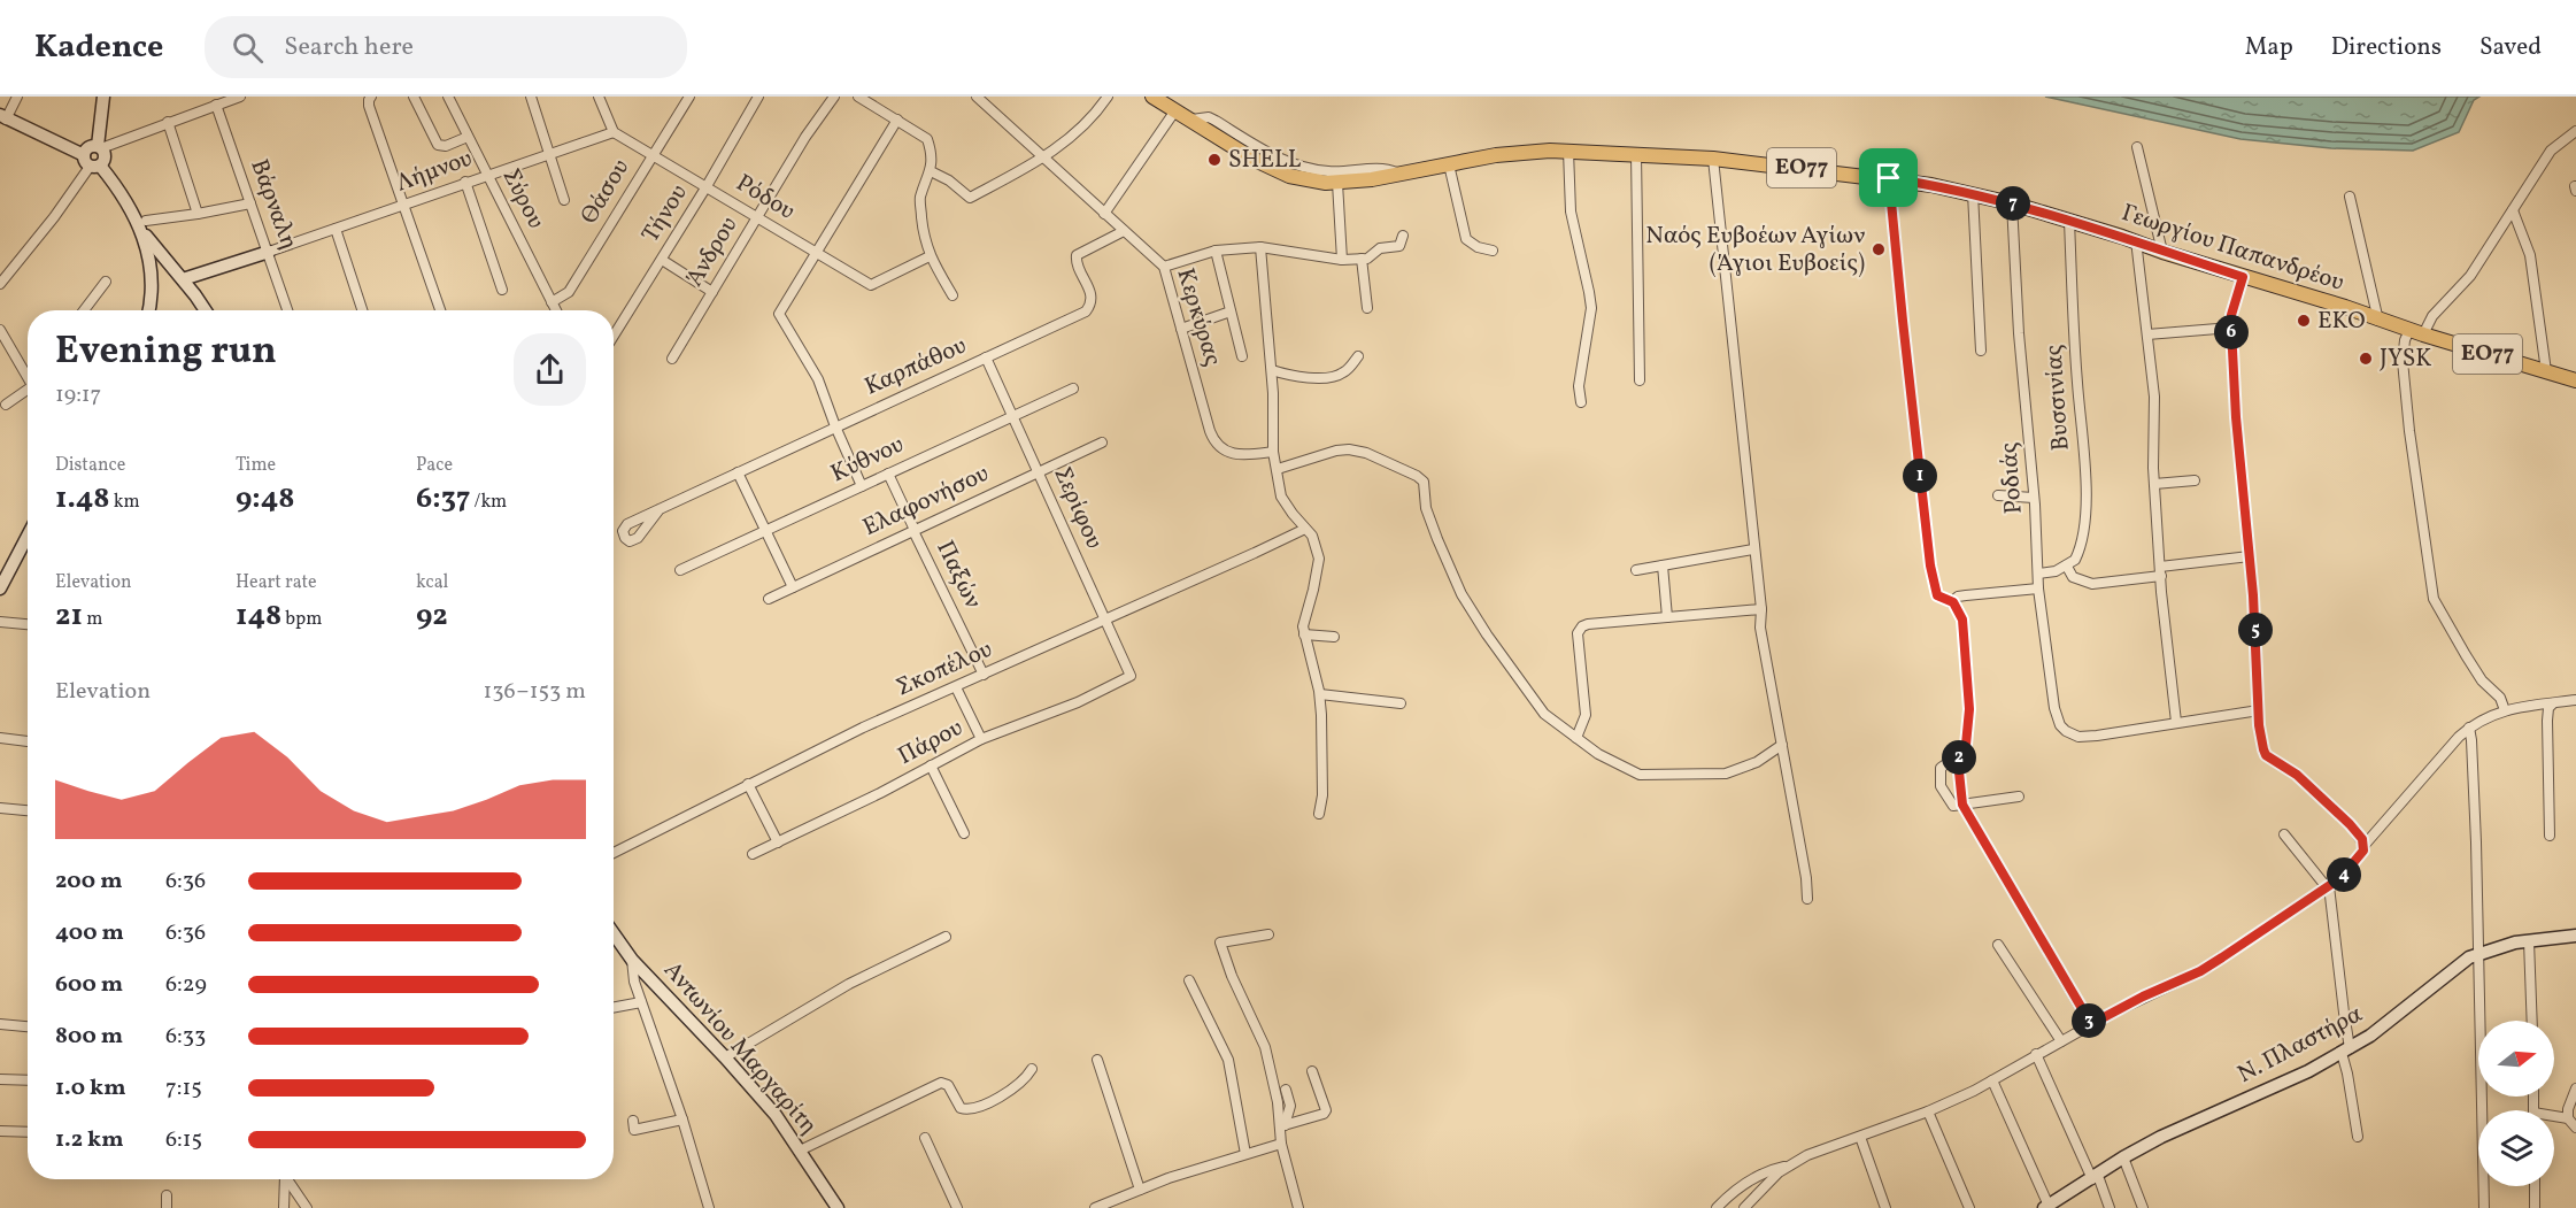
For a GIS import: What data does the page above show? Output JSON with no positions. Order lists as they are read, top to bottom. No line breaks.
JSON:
{"streets":{"main road":["ΕΟ77","Γεωργίου Παπανδρέου"],"street":["Λήμνου","Θάσου","Ρόδου","Σύρου","Βάρναλη","Τήνου","Άνδρου","Κερκύρας","Καρπάθου","Βυσσινίας","Κύθνου","Ροδιάς","Ελαφονήσου","Σερίφου","Παξών","Σκοπέλου","Πάρου","Ν. Πλαστήρα","Αντωνίου Μαργαρίτη"]},"crossings":[["Λήμνου","Ρόδου"],["Λήμνου","Σύρου"],["Λήμνου","Βάρναλη"],["Θάσου","Ρόδου"],["Θάσου","Σύρου"],["Ρόδου","Τήνου"],["Ρόδου","Άνδρου"],["Γεωργίου Παπανδρέου","Βυσσινίας"],["Γεωργίου Παπανδρέου","Ροδιάς"],["Κερκύρας","Καρπάθου"],["Καρπάθου","Σερίφου"],["Κύθνου","Σερίφου"],["Κύθνου","Παξών"],["Ελαφονήσου","Σερίφου"],["Ελαφονήσου","Παξών"],["Σερίφου","Σκοπέλου"],["Σερίφου","Πάρου"],["Παξών","Σκοπέλου"]],"places":["SHELL","Ναός Ευβοέων Αγίων (Άγιοι Ευβοείς)","ΕΚΟ","JYSK"],"north":"right","page":{"header":"Kadence","search":"Search here","nav":["Map","Directions","Saved"],"pins":["7","6","1","5","2","4","3"],"heading":["Evening run","19:17"],"stats":[["Distance","1.48 km"],["Time","9:48"],["Pace","6:37 /km"],["Elevation","21 m"],["Heart rate","148 bpm"],["kcal","92"]],"chart":["Elevation","136–153 m"],"list":[{"name":"200 m","note":"6:36"},{"name":"400 m","note":"6:36"},{"name":"600 m","note":"6:29"},{"name":"800 m","note":"6:33"},{"name":"1.0 km","note":"7:15"},{"name":"1.2 km","note":"6:15"}]}}
